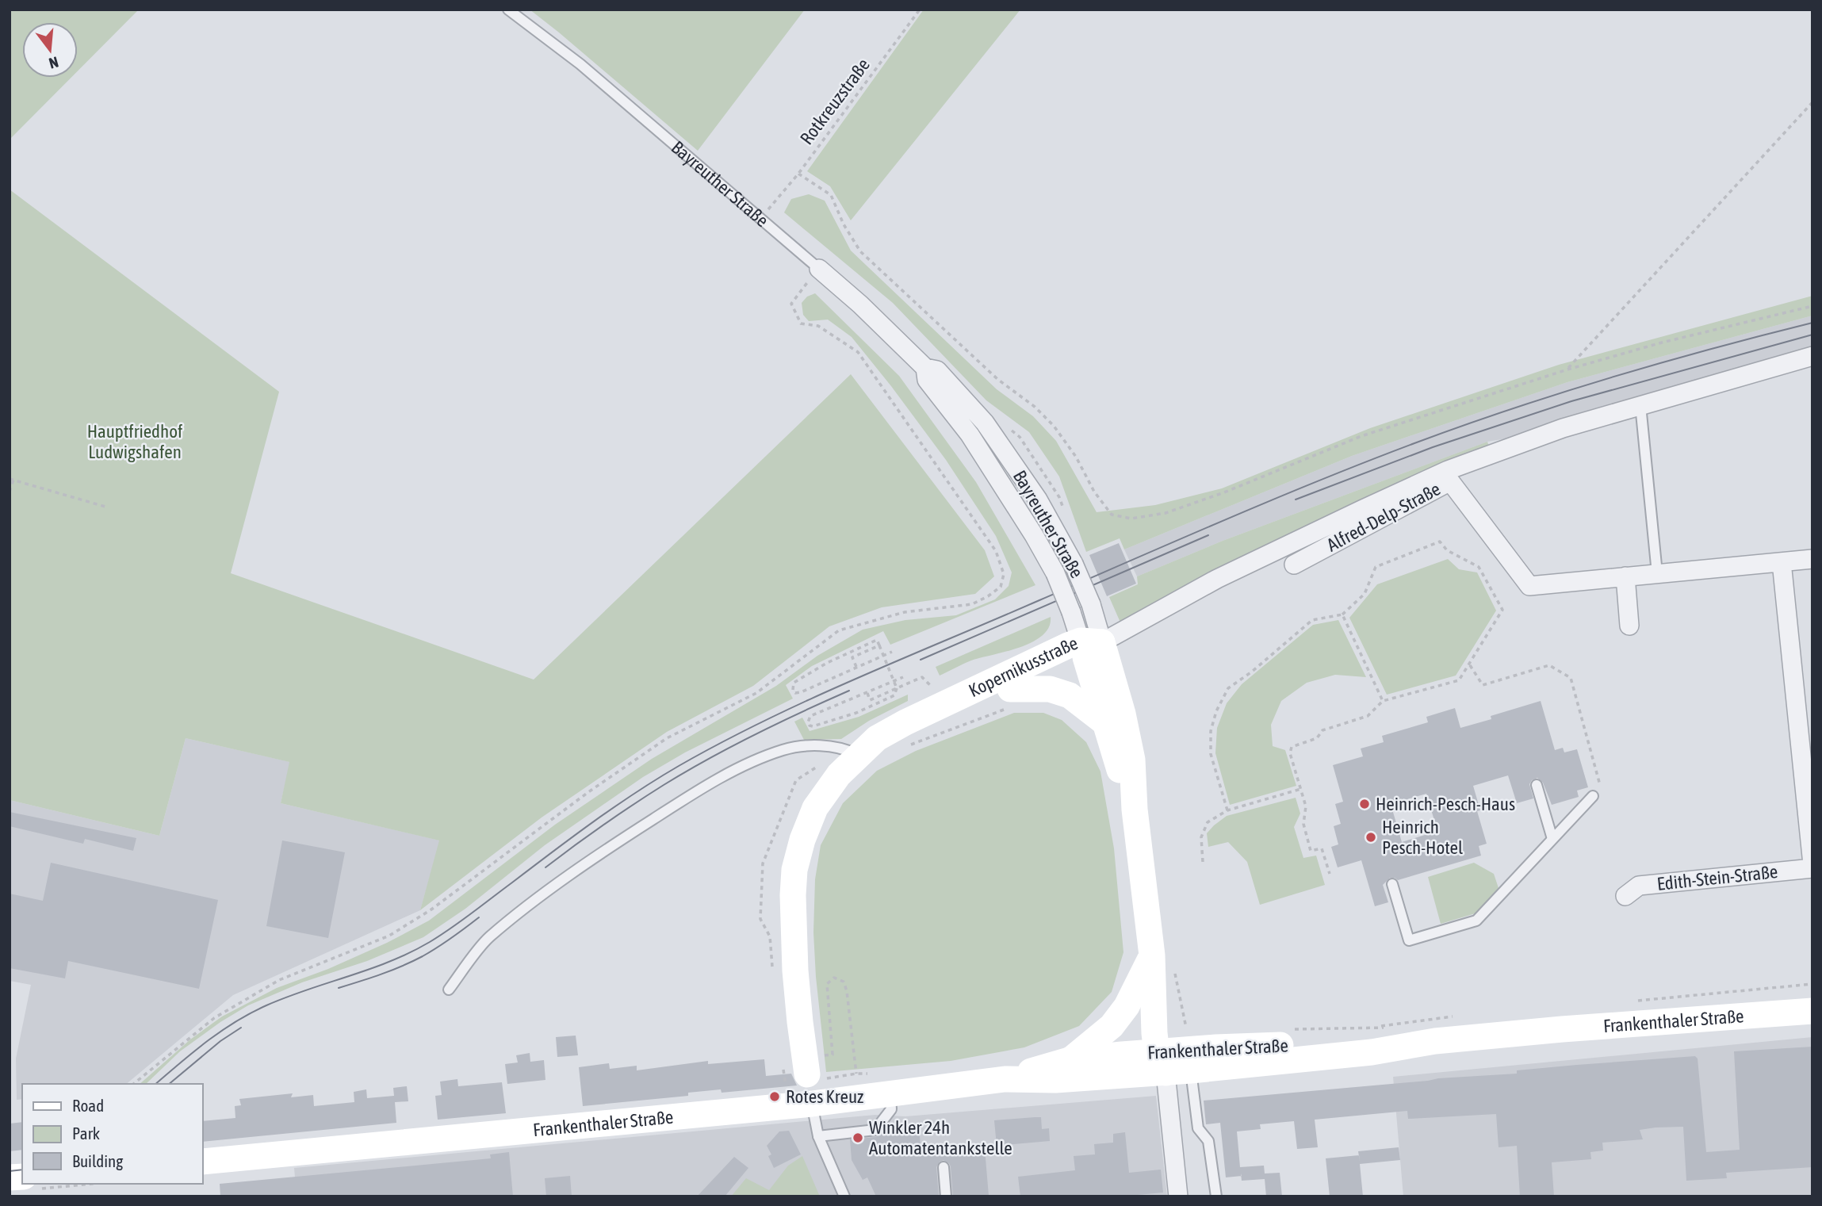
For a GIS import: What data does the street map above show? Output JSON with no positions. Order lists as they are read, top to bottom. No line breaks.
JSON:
{"streets":{"street":["Bayreuther Straße","Alfred-Delp-Straße","Kopernikusstraße","Edith-Stein-Straße","Frankenthaler Straße"],"path":["Rotkreuzstraße"]},"crossings":[["Bayreuther Straße","Kopernikusstraße"],["Bayreuther Straße","Frankenthaler Straße"]],"parks":["Hauptfriedhof Ludwigshafen"],"places":["Heinrich-Pesch-Haus","Heinrich Pesch-Hotel","Rotes Kreuz","Winkler 24h Automatentankstelle"],"legend":["Road","Park","Building"],"north":"bottom"}
